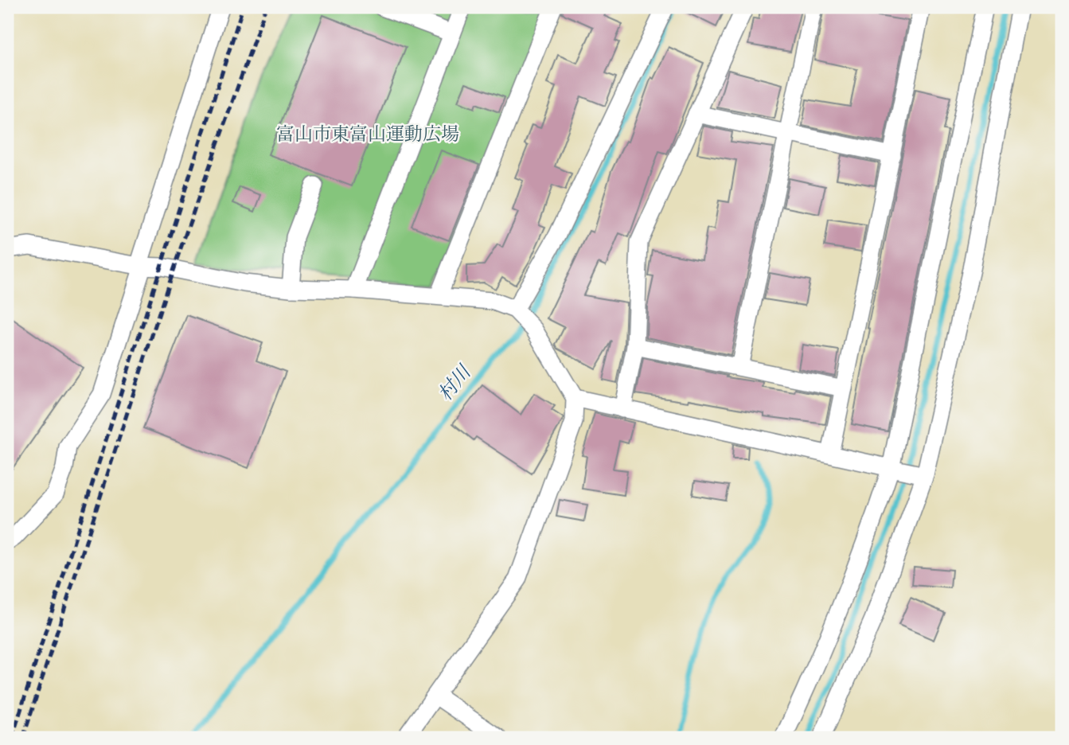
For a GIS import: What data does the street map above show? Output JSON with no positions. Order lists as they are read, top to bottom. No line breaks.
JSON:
{"water":["村川"],"parks":["富山市東富山運動広場"]}
